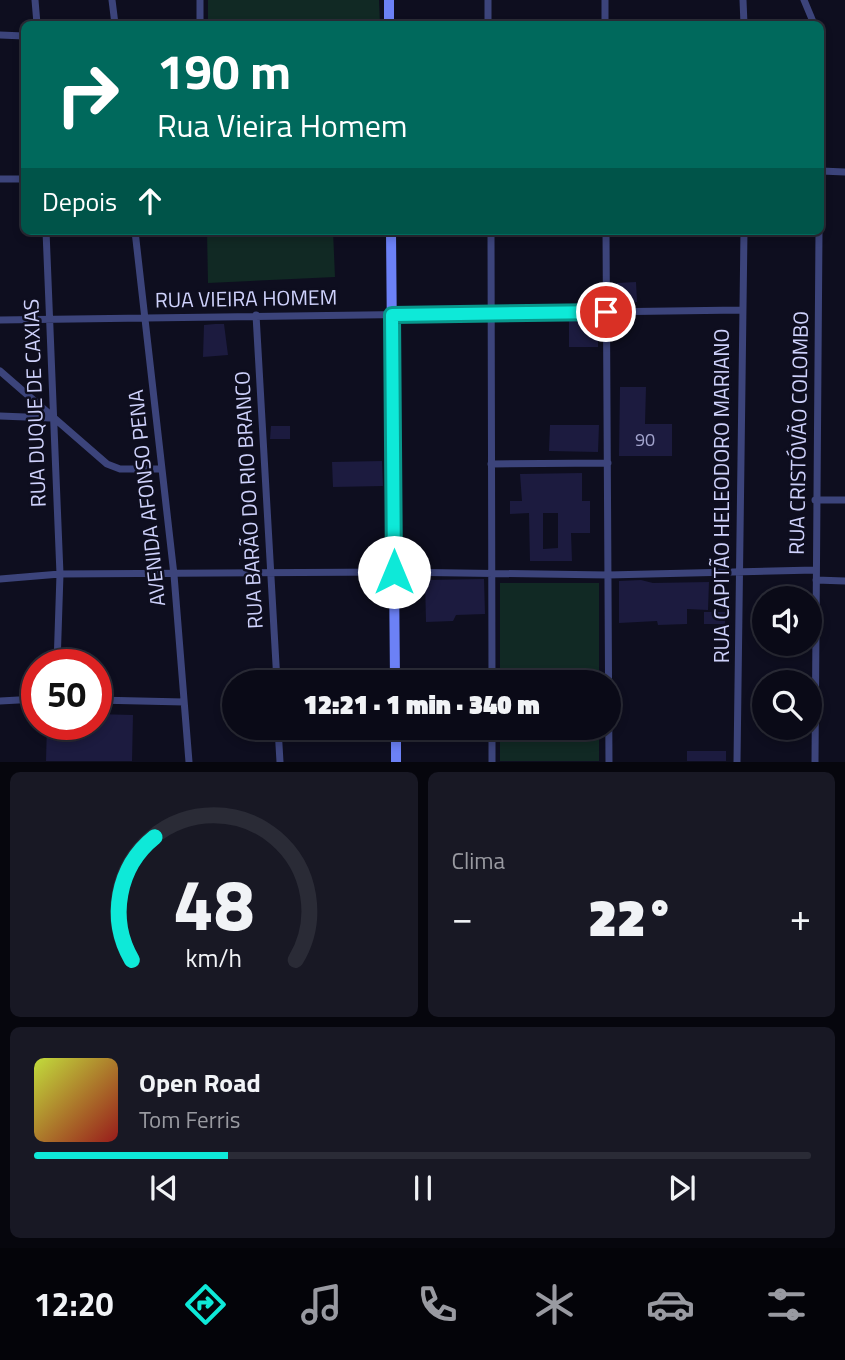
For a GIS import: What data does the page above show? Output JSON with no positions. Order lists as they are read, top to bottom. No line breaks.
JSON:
{"streets":{"street":["RUA VIEIRA HOMEM","RUA DUQUE DE CAXIAS","RUA CRISTÓVÃO COLOMBO","RUA CAPITÃO HELEODORO MARIANO","AVENIDA AFONSO PENA","RUA BARÃO DO RIO BRANCO"]},"crossings":[["RUA VIEIRA HOMEM","RUA DUQUE DE CAXIAS"],["RUA VIEIRA HOMEM","RUA CAPITÃO HELEODORO MARIANO"],["RUA VIEIRA HOMEM","AVENIDA AFONSO PENA"],["RUA VIEIRA HOMEM","RUA BARÃO DO RIO BRANCO"]],"house_numbers":["90"],"page":{"turn":["190 m","Rua Vieira Homem"],"then":"Depois","limit":"50","trip":"12:21 · 1 min · 340 m","tile":"Clima","heat":["−","22°","+"],"song":["Open Road","Tom Ferris"],"tabs":"12:20","gauge":["48","km/h"]}}
